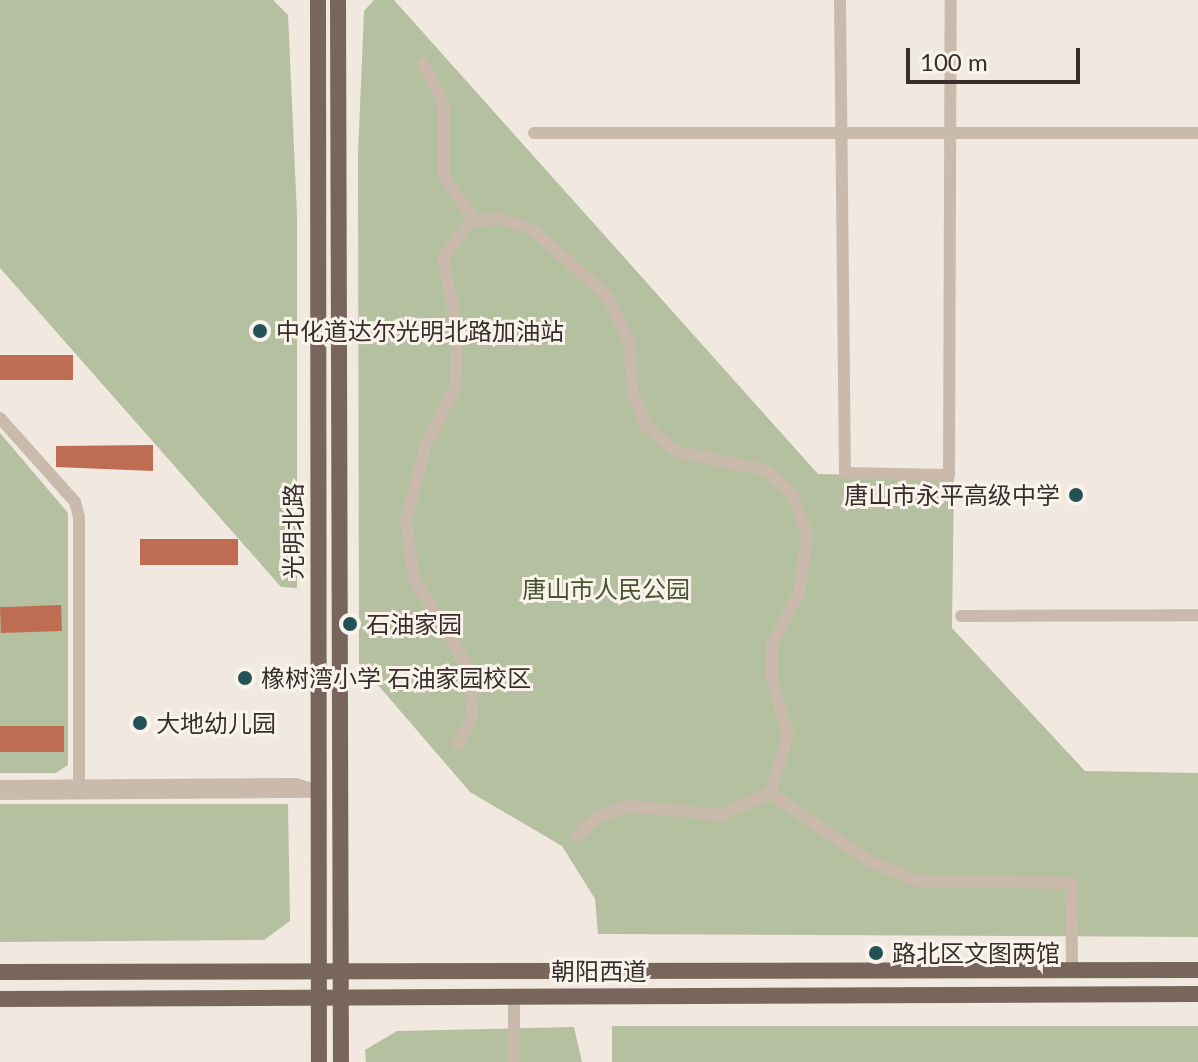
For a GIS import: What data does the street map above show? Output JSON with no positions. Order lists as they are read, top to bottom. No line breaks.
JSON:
{"streets":{"main road":["光明北路","朝阳西道"]},"crossings":[["光明北路","朝阳西道"]],"parks":["唐山市人民公园"],"places":["中化道达尔光明北路加油站","唐山市永平高级中学","石油家园","橡树湾小学 石油家园校区","大地幼儿园","路北区文图两馆"],"scale_bar":"100 m"}
